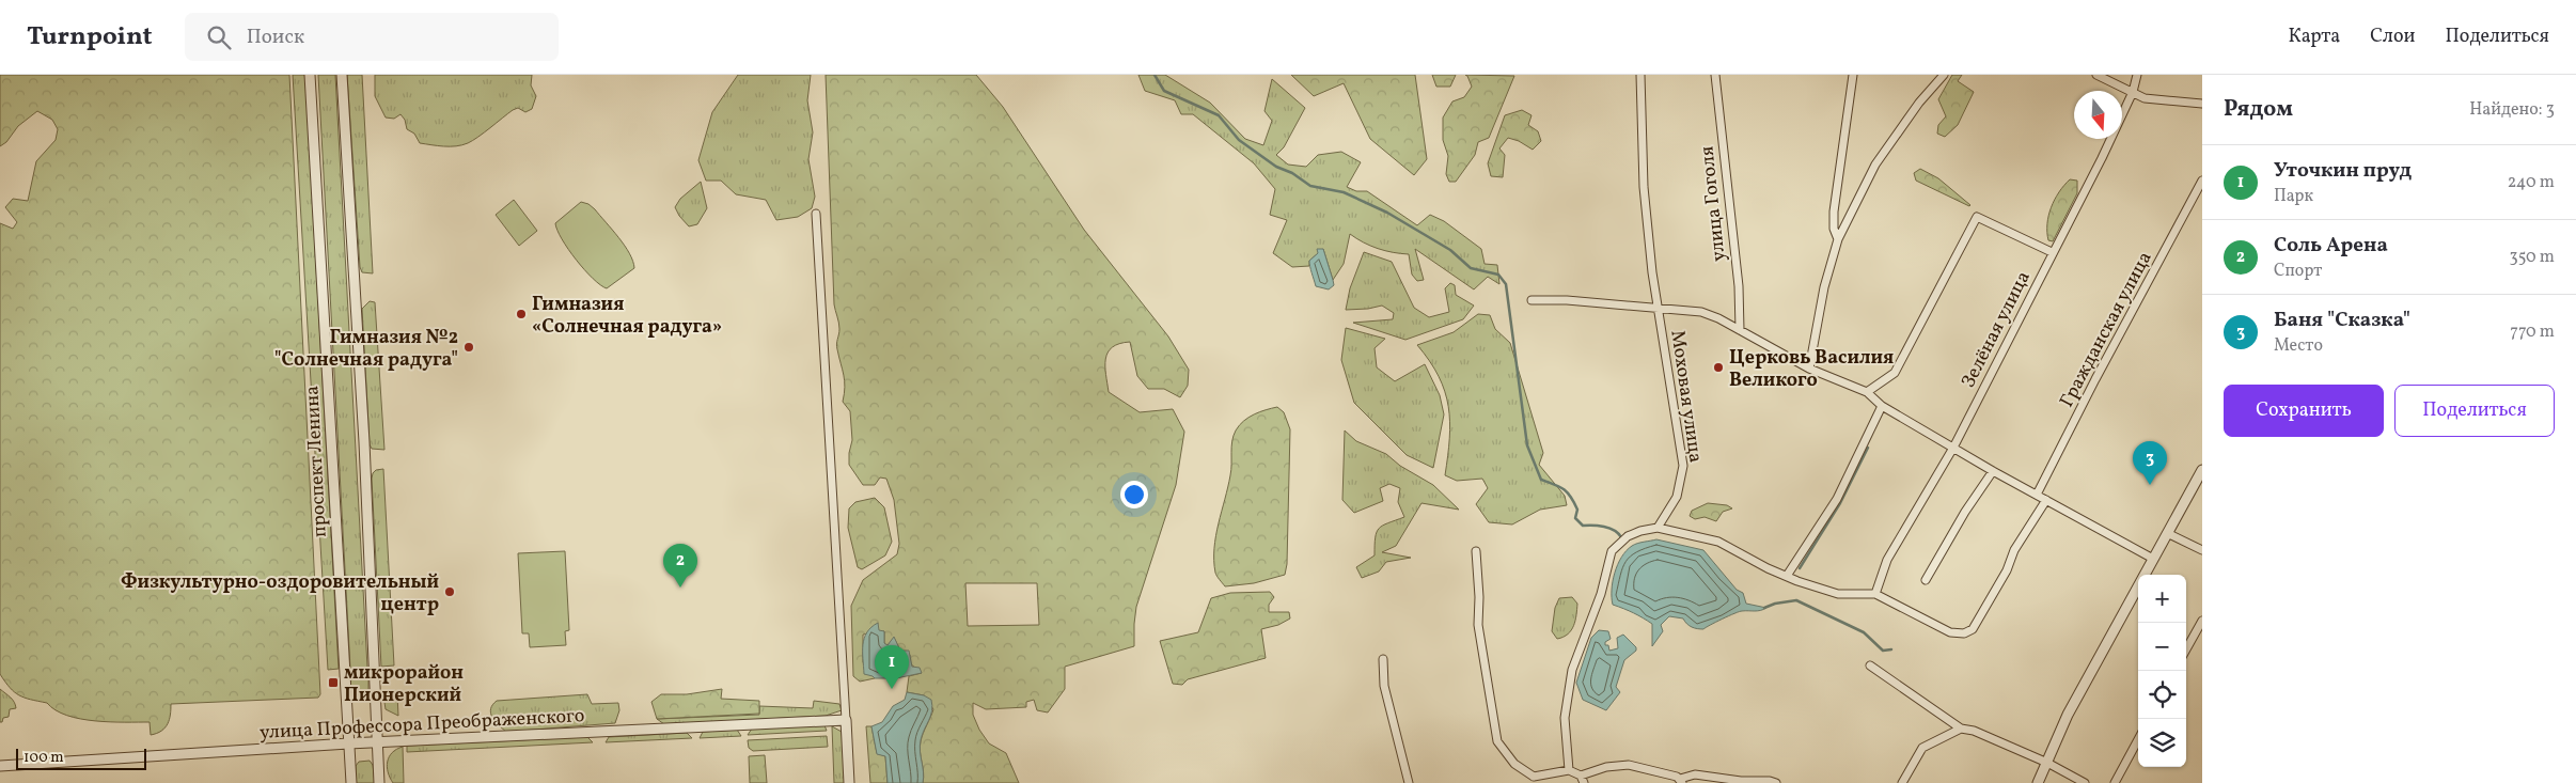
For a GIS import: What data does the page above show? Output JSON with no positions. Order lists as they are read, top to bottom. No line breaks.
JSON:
{"streets":{"street":["улица Гоголя","Зелёная улица","Гражданская улица","Моховая улица","проспект Ленина","улица Профессора Преображенского"]},"crossings":[["проспект Ленина","улица Профессора Преображенского"]],"places":{"other":["Гимназия «Солнечная радуга»","Гимназия №2 \"Солнечная радуга\"","Церковь Василия Великого","Физкультурно-оздоровительный центр"],"transit":["микрорайон Пионерский"]},"scale_bar":"100 m","north":"bottom","page":{"header":"Turnpoint","search":"Поиск","nav":["Карта","Слои","Поделиться"],"heading":["Рядом","Найдено: 3"],"list":[{"mark":"1","name":"Уточкин пруд","note":"Парк","value":"240 m"},{"mark":"2","name":"Соль Арена","note":"Спорт","value":"350 m"},{"mark":"3","name":"Баня \"Сказка\"","note":"Место","value":"770 m"}],"buttons":["Сохранить","Поделиться"],"pins":["3","2","1"],"map_buttons":["+","−"],"scale":"100 m"}}
